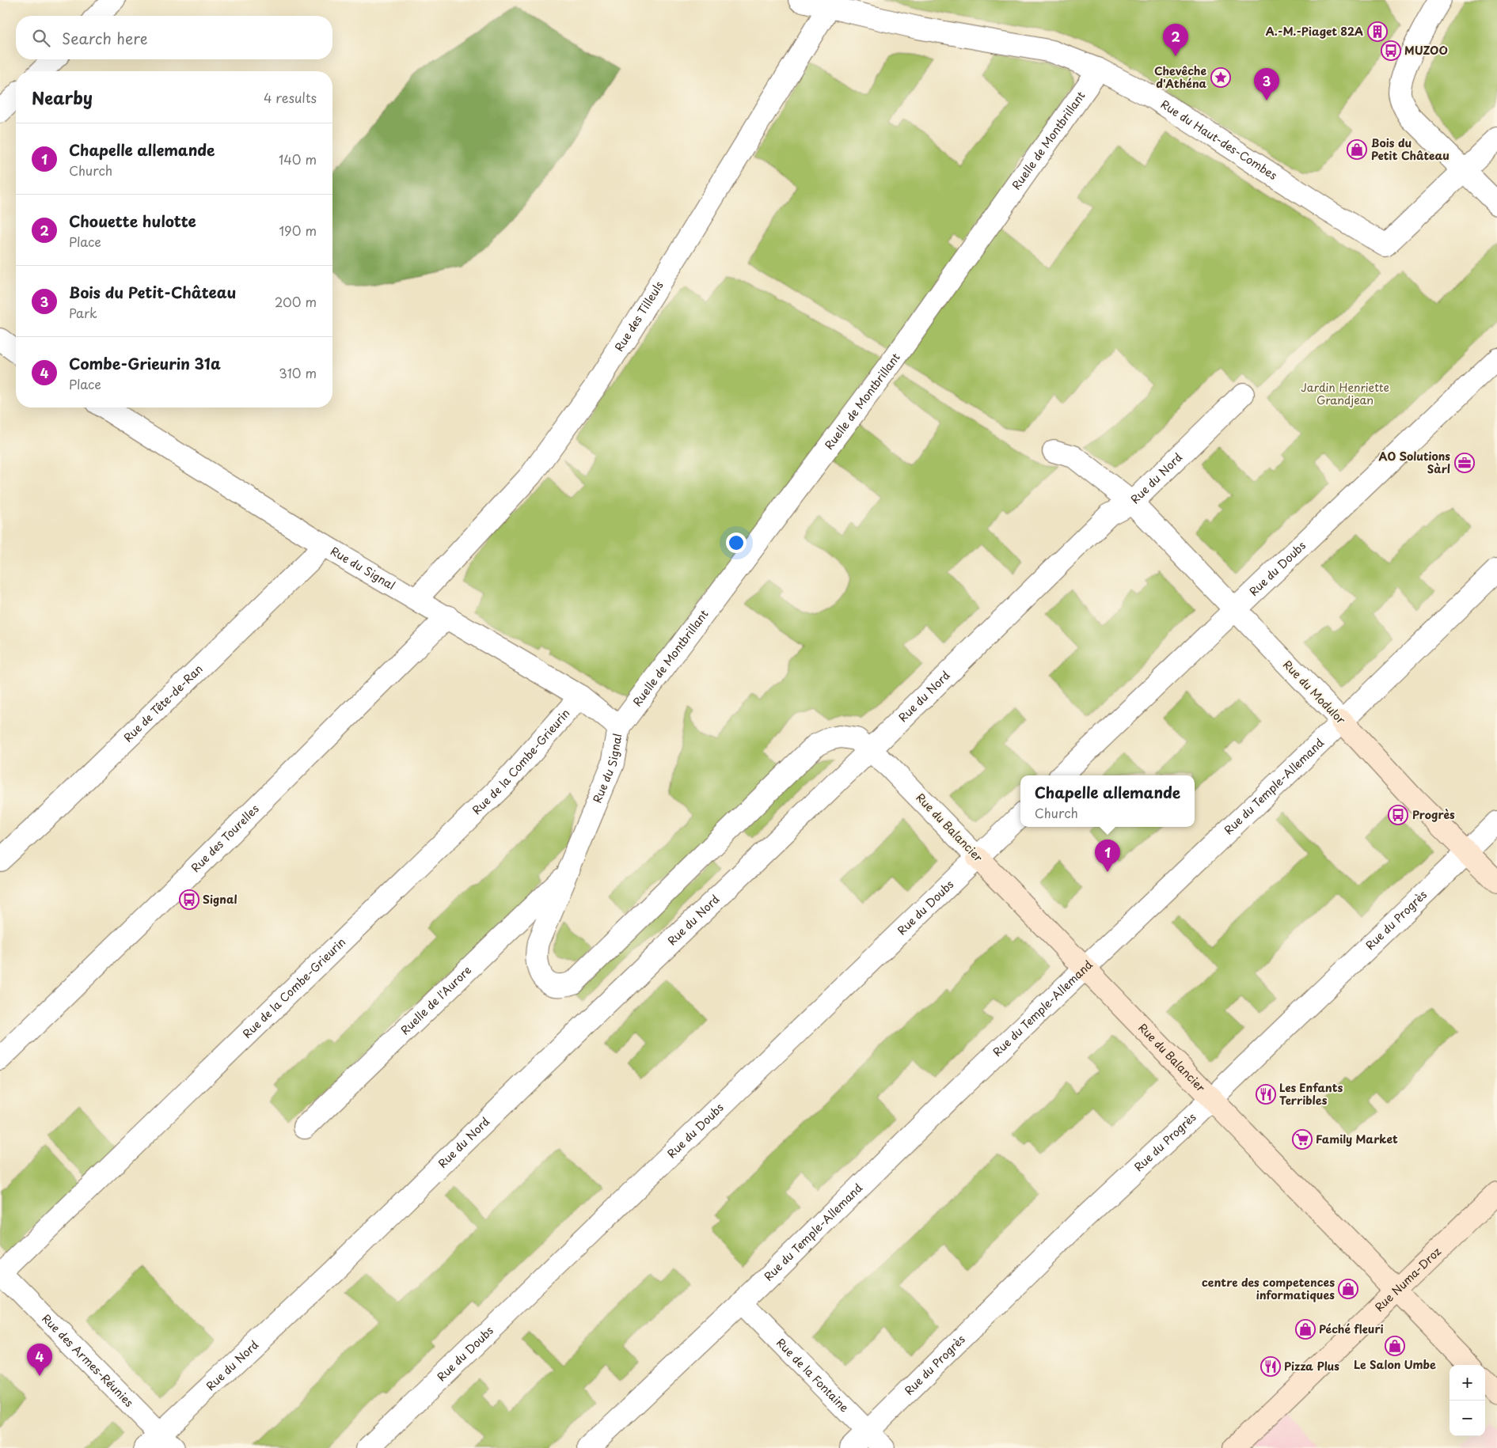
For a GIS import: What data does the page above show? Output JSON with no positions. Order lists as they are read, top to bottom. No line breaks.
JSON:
{"streets":{"street":["Ruelle de Montbrillant","Rue du Haut-des-Combes","Rue des Tilleuls","Rue du Nord","Rue du Signal","Rue du Doubs","Rue du Modulor","Rue de Tête-de-Ran","Rue de la Combe-Grieurin","Rue du Temple-Allemand","Rue du Balancier","Rue des Tourelles","Rue du Progrès","Ruelle de l'Aurore","Rue Numa-Droz","Rue des Armes-Réunies","Rue de la Fontaine"]},"crossings":[["Ruelle de Montbrillant","Rue du Haut-des-Combes"],["Ruelle de Montbrillant","Rue du Signal"],["Rue du Haut-des-Combes","Rue des Tilleuls"],["Rue des Tilleuls","Rue du Signal"],["Rue du Nord","Rue du Signal"],["Rue du Nord","Rue du Modulor"],["Rue du Nord","Rue du Balancier"],["Rue du Nord","Rue des Armes-Réunies"],["Rue du Signal","Rue de Tête-de-Ran"],["Rue du Signal","Rue de la Combe-Grieurin"],["Rue du Signal","Rue du Balancier"],["Rue du Signal","Rue des Tourelles"],["Rue du Signal","Ruelle de l'Aurore"],["Rue du Doubs","Rue du Modulor"],["Rue du Doubs","Rue du Balancier"],["Rue du Modulor","Rue du Temple-Allemand"],["Rue du Modulor","Rue du Progrès"],["Rue de la Combe-Grieurin","Rue des Armes-Réunies"],["Rue du Temple-Allemand","Rue du Balancier"],["Rue du Temple-Allemand","Rue de la Fontaine"],["Rue du Balancier","Rue du Progrès"],["Rue du Balancier","Rue Numa-Droz"],["Rue du Progrès","Rue de la Fontaine"]],"parks":["Jardin Henriette Grandjean"],"places":{"building":["A.-M.-Piaget 82A"],"bus stop":["MUZOO","Progrès","Signal"],"place":["Chevêche d'Athéna"],"shop":["Bois du Petit Château","centre des competences informatiques","Péché fleuri","Le Salon Umbe"],"office":["AO Solutions Sàrl"],"restaurant":["Les Enfants Terribles","Pizza Plus"],"supermarket":["Family Market"]},"page":{"search":"Search here","pins":["2","3","1","4"],"heading":["Nearby","4 results"],"list":[{"mark":"1","name":"Chapelle allemande","note":"Church","value":"140 m"},{"mark":"2","name":"Chouette hulotte","note":"Place","value":"190 m"},{"mark":"3","name":"Bois du Petit-Château","note":"Park","value":"200 m"},{"mark":"4","name":"Combe-Grieurin 31a","note":"Place","value":"310 m"}],"popup":["Chapelle allemande","Church"],"map_buttons":["+","−"]}}
